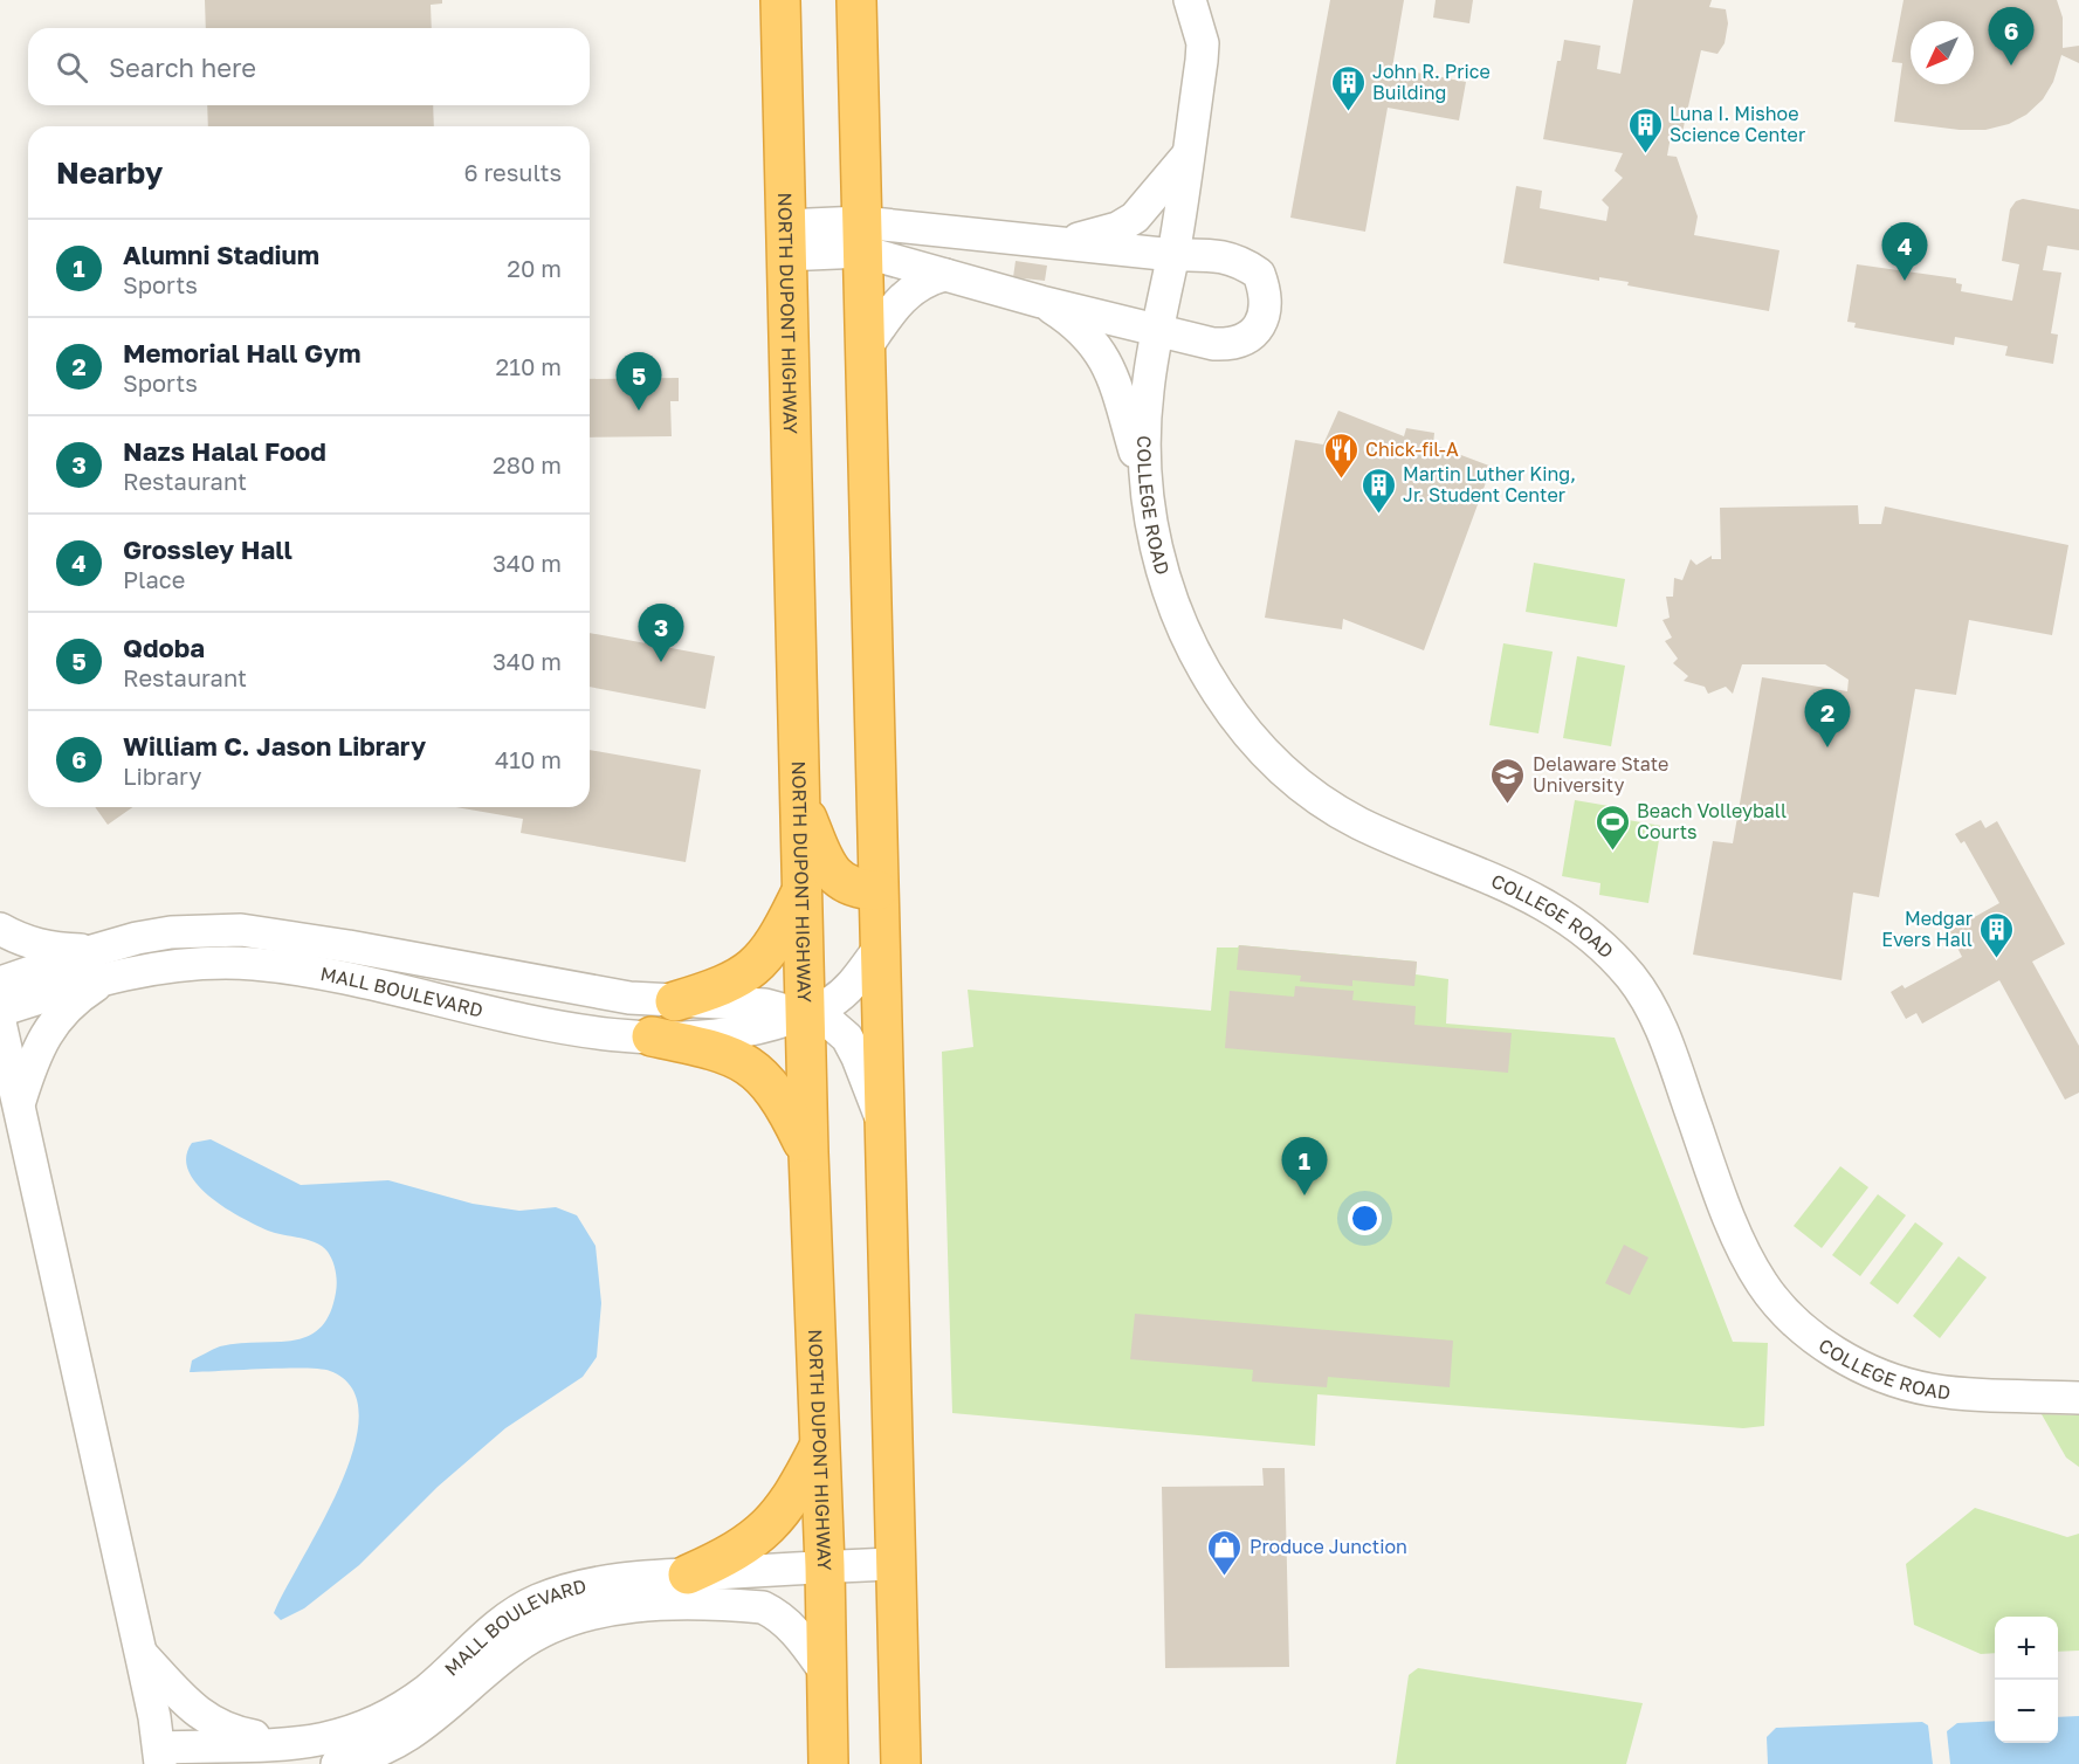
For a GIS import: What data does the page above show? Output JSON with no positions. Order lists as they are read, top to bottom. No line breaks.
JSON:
{"streets":{"highway":["NORTH DUPONT HIGHWAY"],"street":["COLLEGE ROAD","MALL BOULEVARD"]},"crossings":[["NORTH DUPONT HIGHWAY","MALL BOULEVARD"]],"places":{"building":["John R. Price Building","Luna I. Mishoe Science Center","Martin Luther King, Jr. Student Center","Medgar Evers Hall"],"restaurant":["Chick-fil-A"],"school or university":["Delaware State University"],"sports":["Beach Volleyball Courts"],"shop":["Produce Junction"]},"north":"bottom left","page":{"pins":["6","4","5","3","2","1"],"search":"Search here","heading":["Nearby","6 results"],"list":[{"mark":"1","name":"Alumni Stadium","note":"Sports","value":"20 m"},{"mark":"2","name":"Memorial Hall Gym","note":"Sports","value":"210 m"},{"mark":"3","name":"Nazs Halal Food","note":"Restaurant","value":"280 m"},{"mark":"4","name":"Grossley Hall","note":"Place","value":"340 m"},{"mark":"5","name":"Qdoba","note":"Restaurant","value":"340 m"},{"mark":"6","name":"William C. Jason Library","note":"Library","value":"410 m"}],"map_buttons":["+","−"]}}
